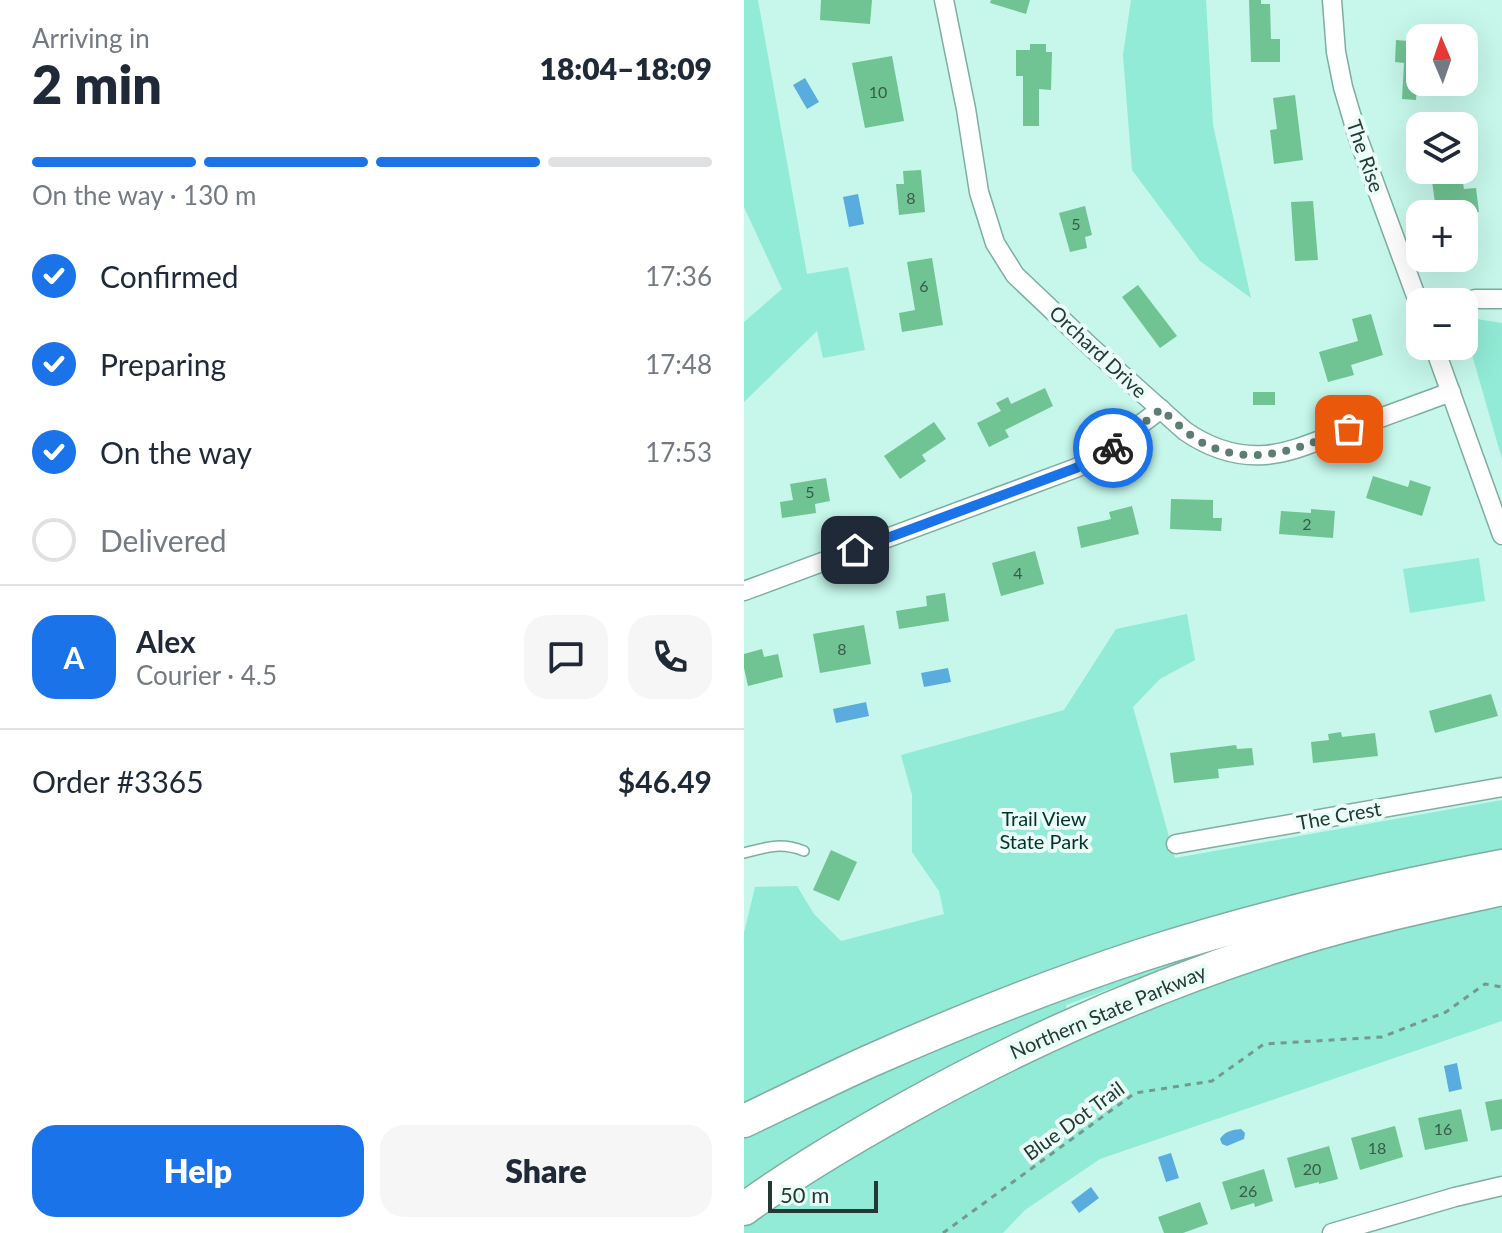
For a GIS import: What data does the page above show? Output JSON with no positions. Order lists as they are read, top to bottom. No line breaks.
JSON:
{"streets":{"highway":["Northern State Parkway"],"street":["The Rise","Orchard Drive","The Crest"],"path":["Blue Dot Trail"]},"parks":["Trail View State Park"],"house_numbers":["10","8","5","6","5","2","4","8","16","18","20","26"],"scale_bar":"50 m","north":"top","page":{"heading":["2 min","Arriving in","18:04–18:09"],"panel":["Alex","Courier · 4.5","Order #3365","$46.49"],"map_buttons":["+","−"],"bar":"On the way · 130 m","list":[["Confirmed","17:36"],["Preparing","17:48"],["On the way","17:53"],"Delivered"],"round":"A","buttons":["Help","Share"],"scale":"50 m"}}
